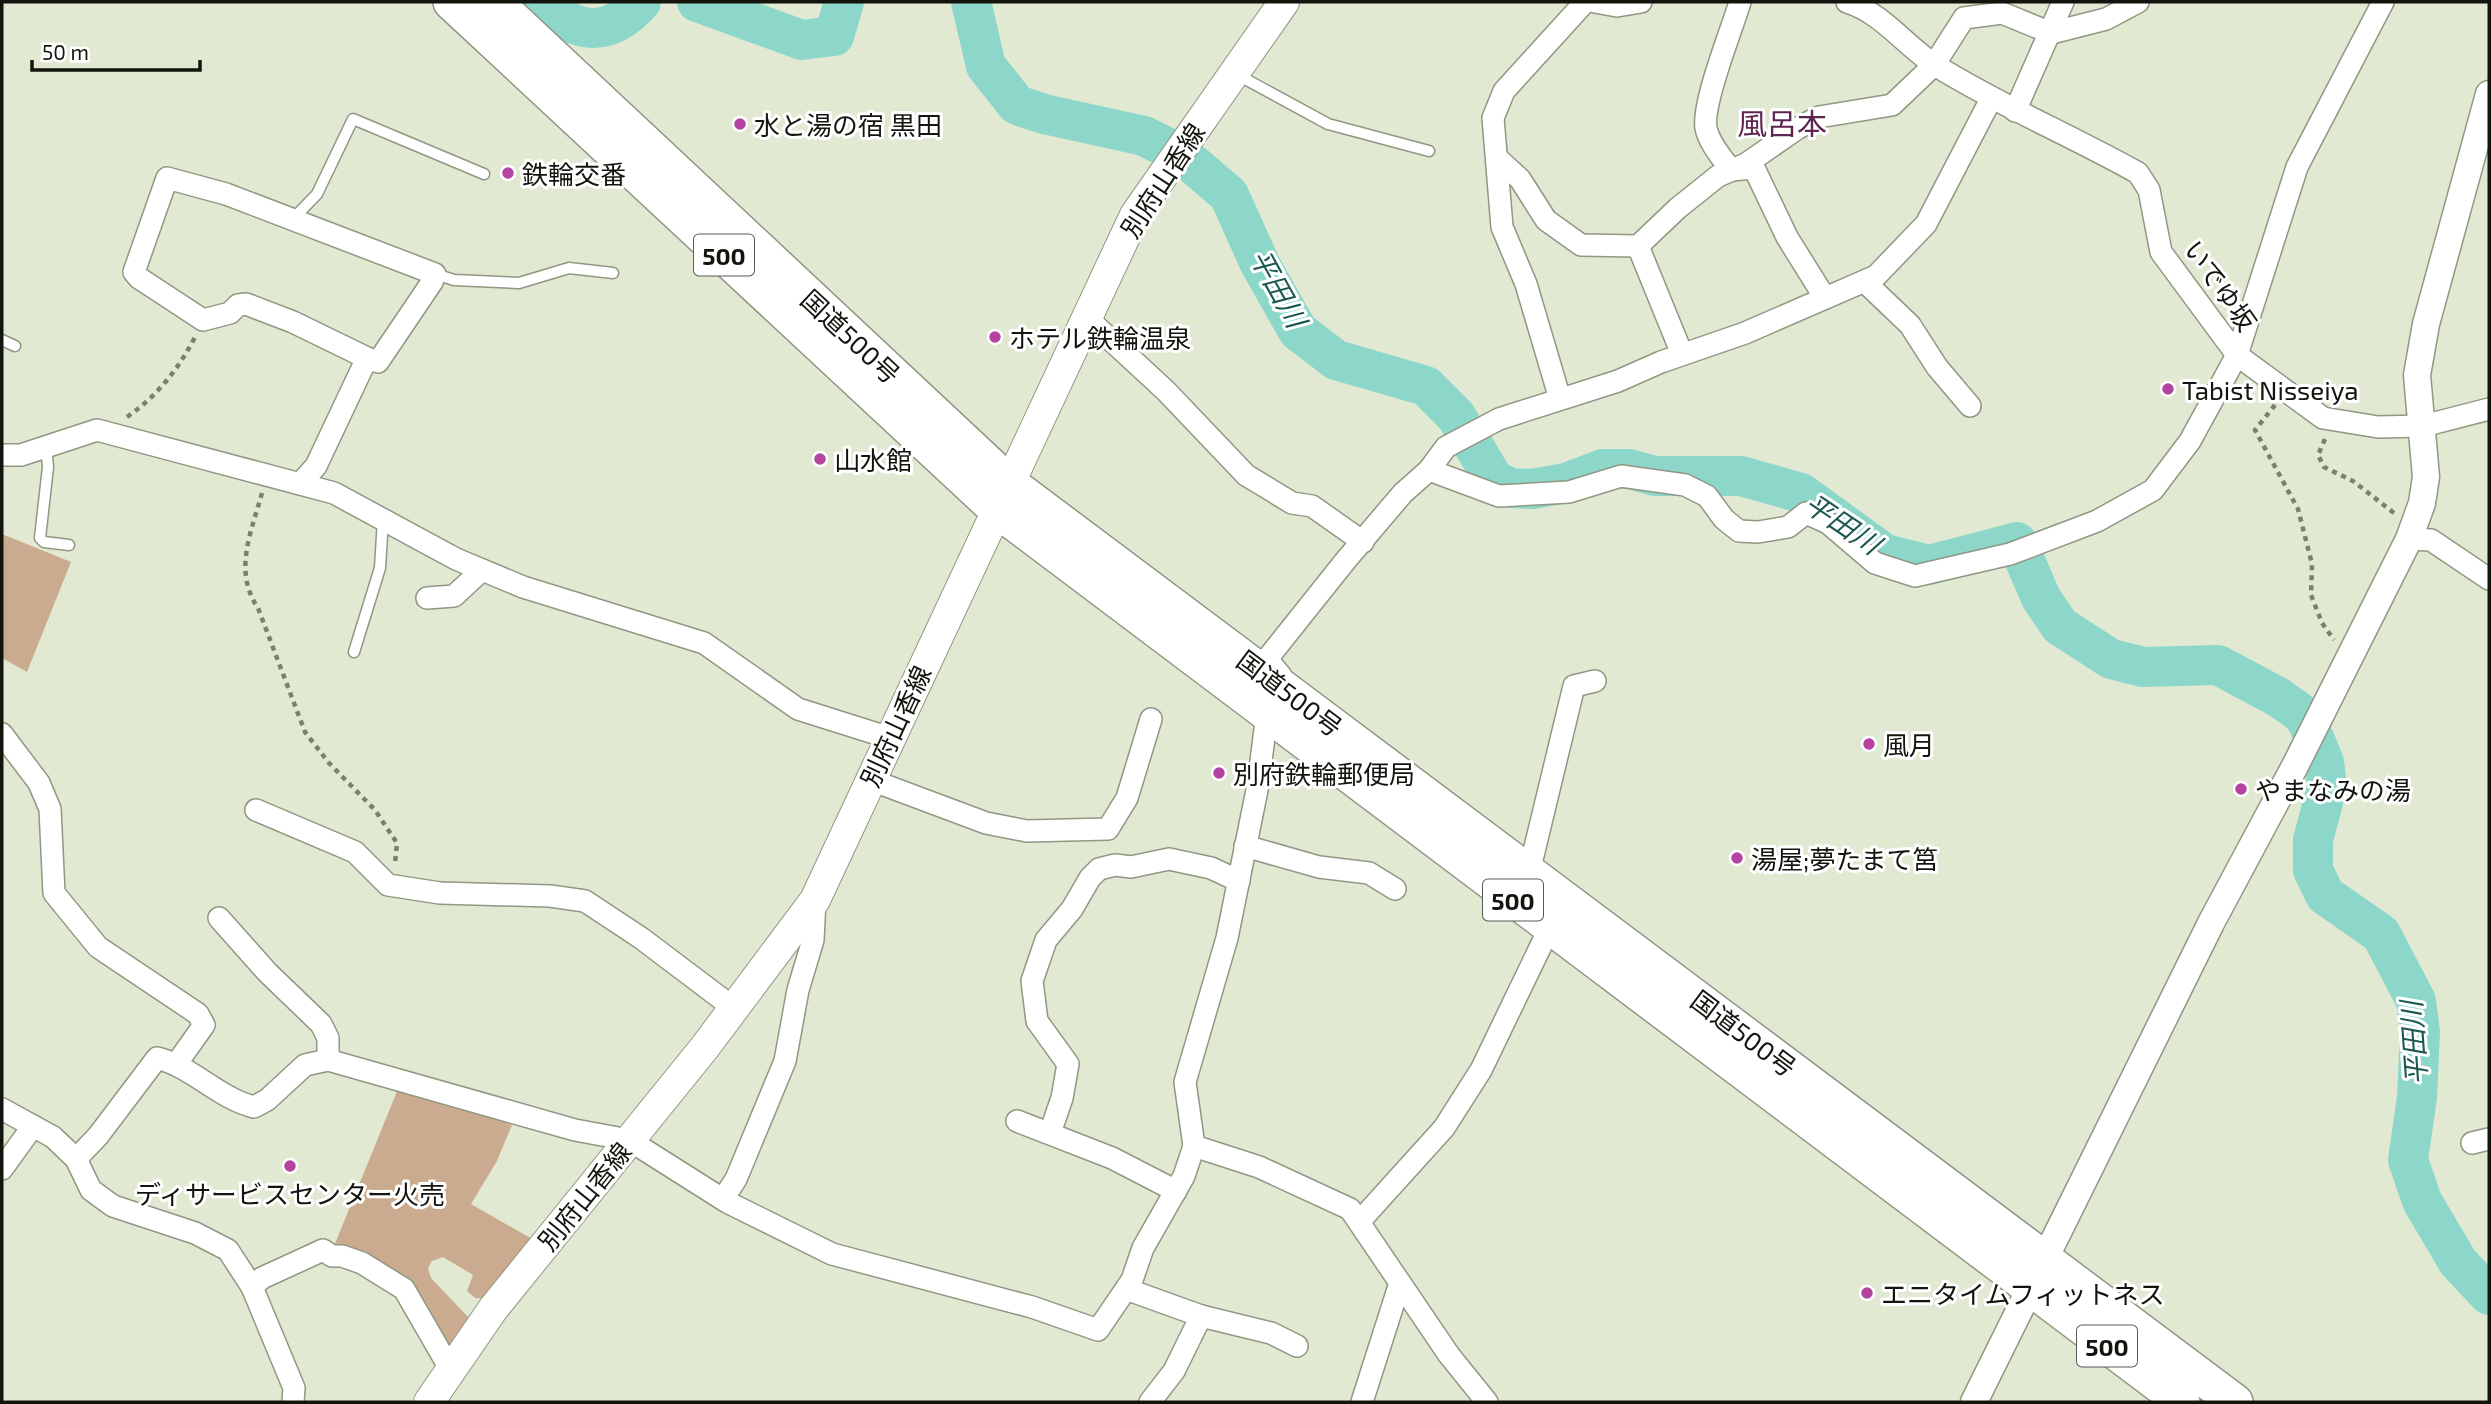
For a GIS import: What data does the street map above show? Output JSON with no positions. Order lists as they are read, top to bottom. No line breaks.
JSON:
{"streets":{"highway":["500","国道500号"],"main road":["別府山香線"],"street":["いでゆ坂"]},"crossings":[["別府山香線","国道500号"]],"districts":["風呂本"],"water":["平田川"],"places":["水と湯の宿 黒田","鉄輪交番","ホテル鉄輪温泉","Tabist Nisseiya","山水館","風月","別府鉄輪郵便局","やまなみの湯","湯屋;夢たまて筥","ディサービスセンター火売","エニタイムフィットネス"],"scale_bar":"50 m"}
